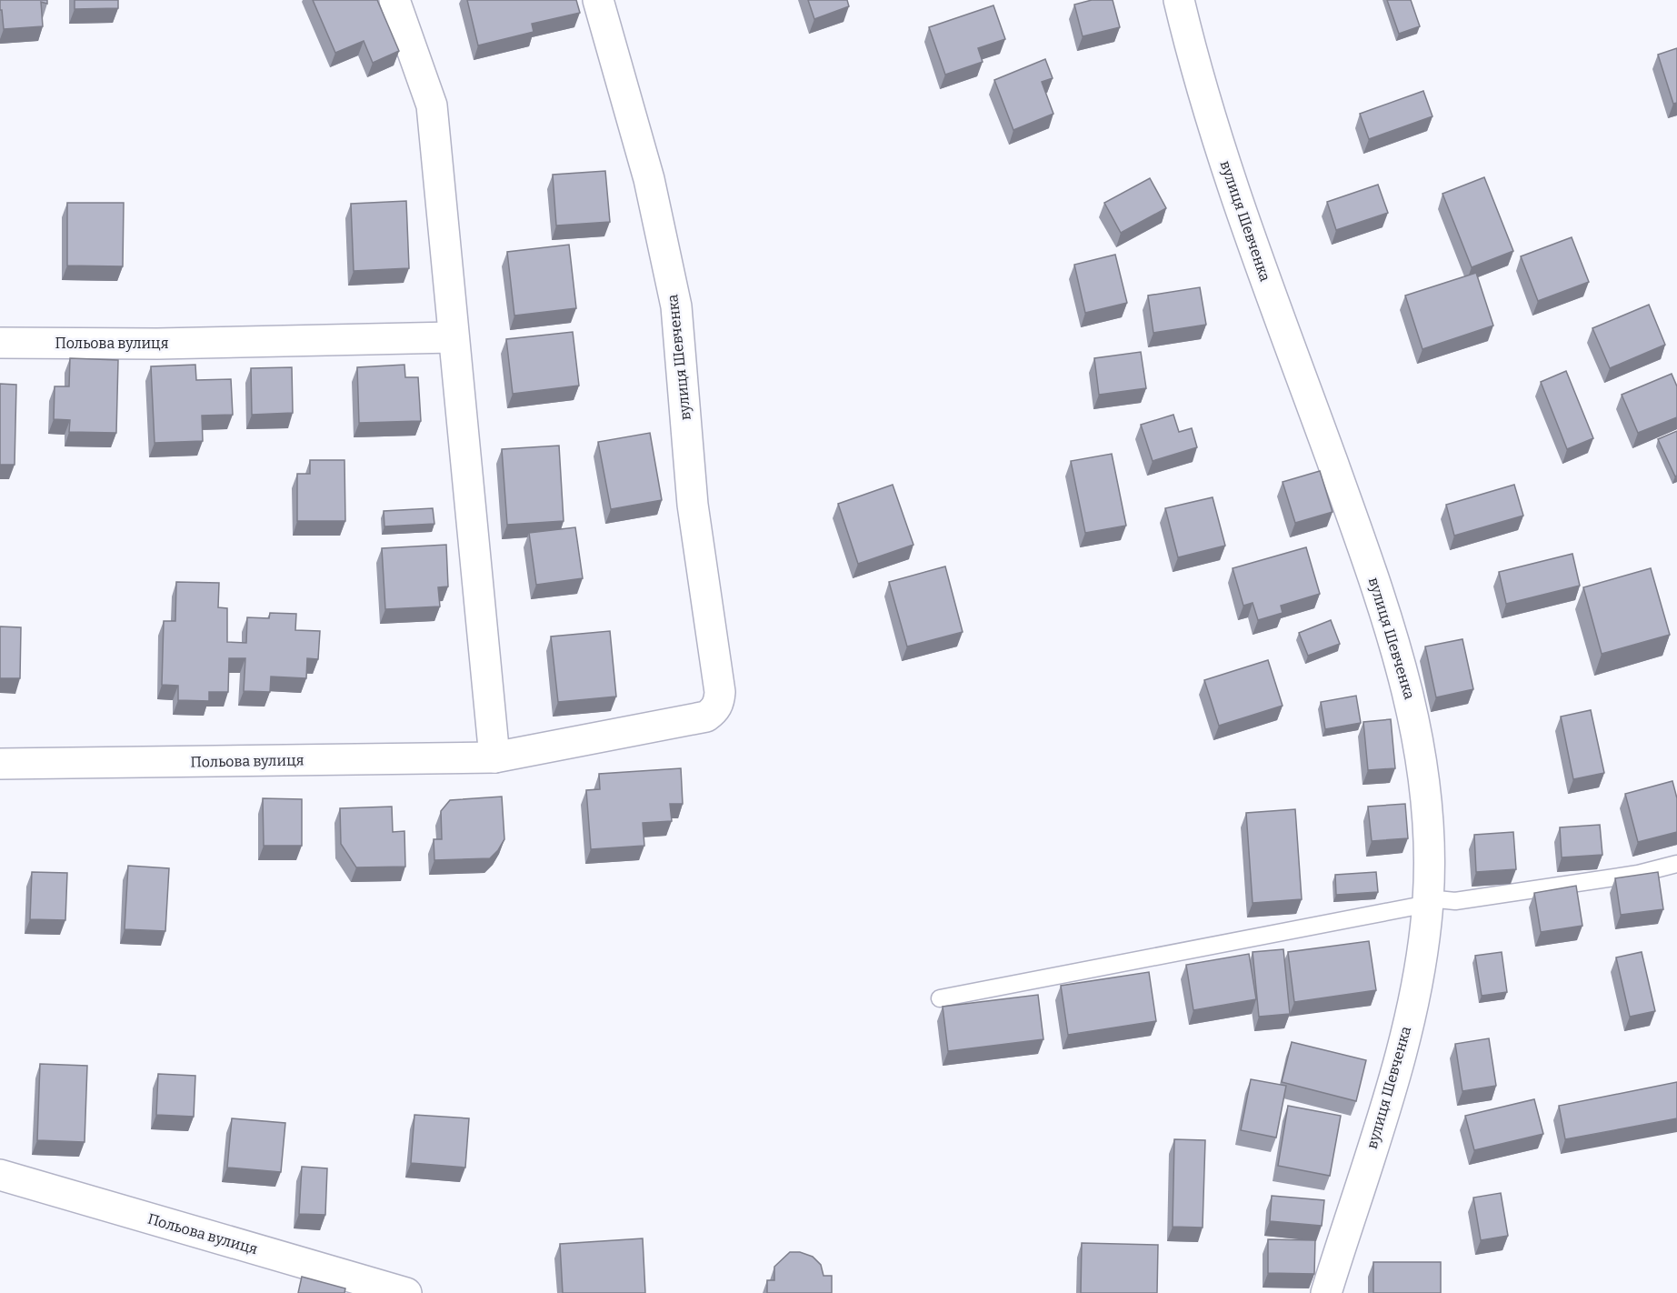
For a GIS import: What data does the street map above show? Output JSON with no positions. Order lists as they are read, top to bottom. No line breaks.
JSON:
{"streets":{"street":["вулиця Шевченка","Польова вулиця"]},"crossings":[["вулиця Шевченка","Польова вулиця"]]}
